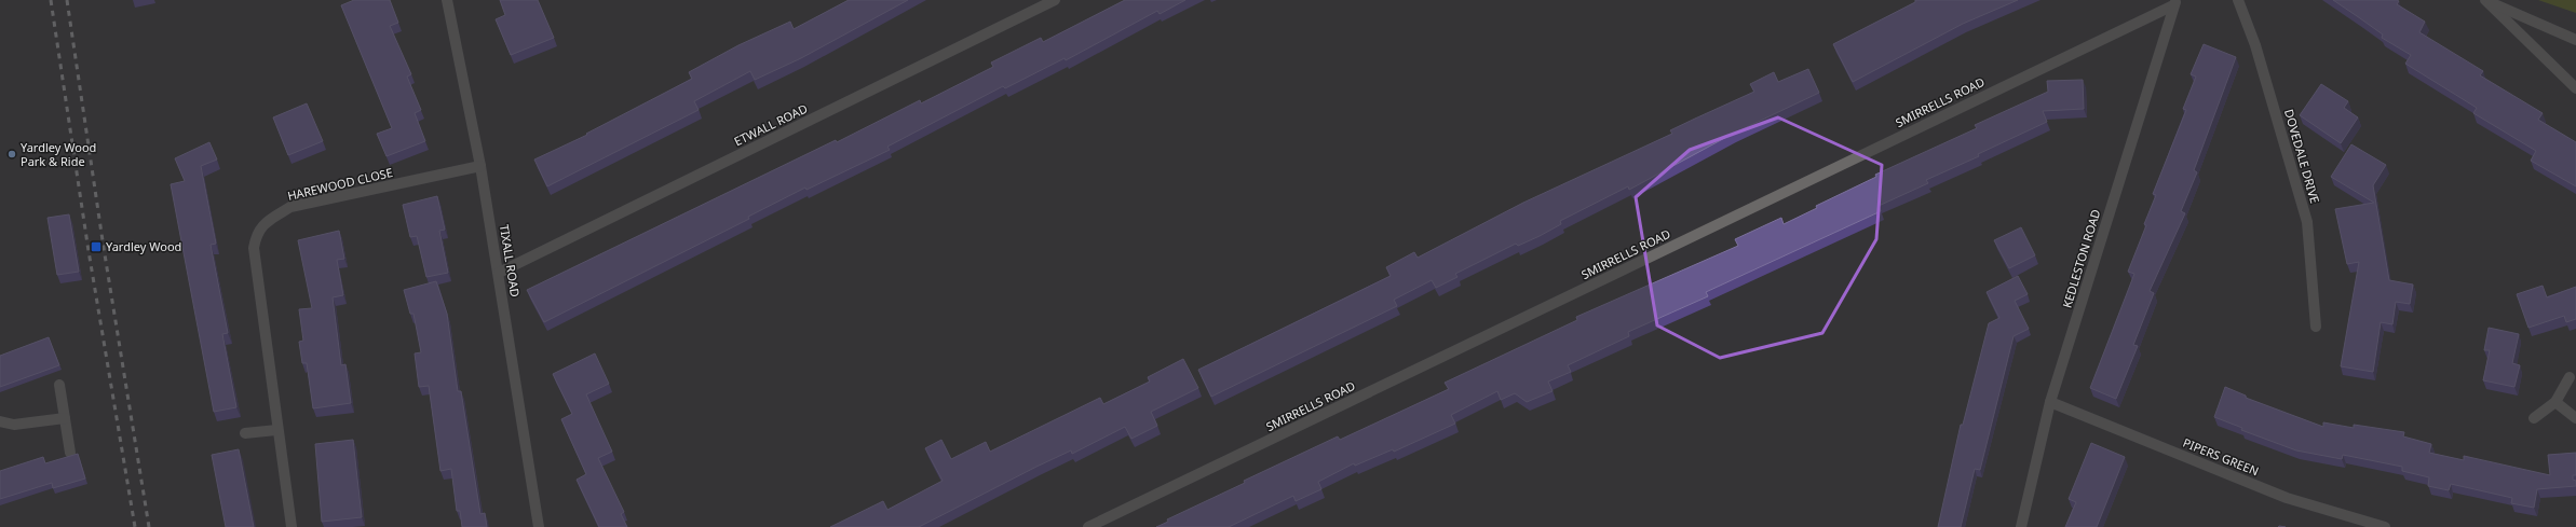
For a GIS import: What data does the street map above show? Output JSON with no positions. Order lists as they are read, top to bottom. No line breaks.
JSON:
{"streets":{"street":["SMIRRELLS ROAD","ETWALL ROAD","DOVEDALE DRIVE","HAREWOOD CLOSE","KEDLESTON ROAD","TIXALL ROAD","PIPERS GREEN"]},"crossings":[["SMIRRELLS ROAD","KEDLESTON ROAD"],["ETWALL ROAD","TIXALL ROAD"],["HAREWOOD CLOSE","TIXALL ROAD"],["KEDLESTON ROAD","PIPERS GREEN"]],"places":{"other":["Yardley Wood Park & Ride"],"transit":["Yardley Wood"]}}
